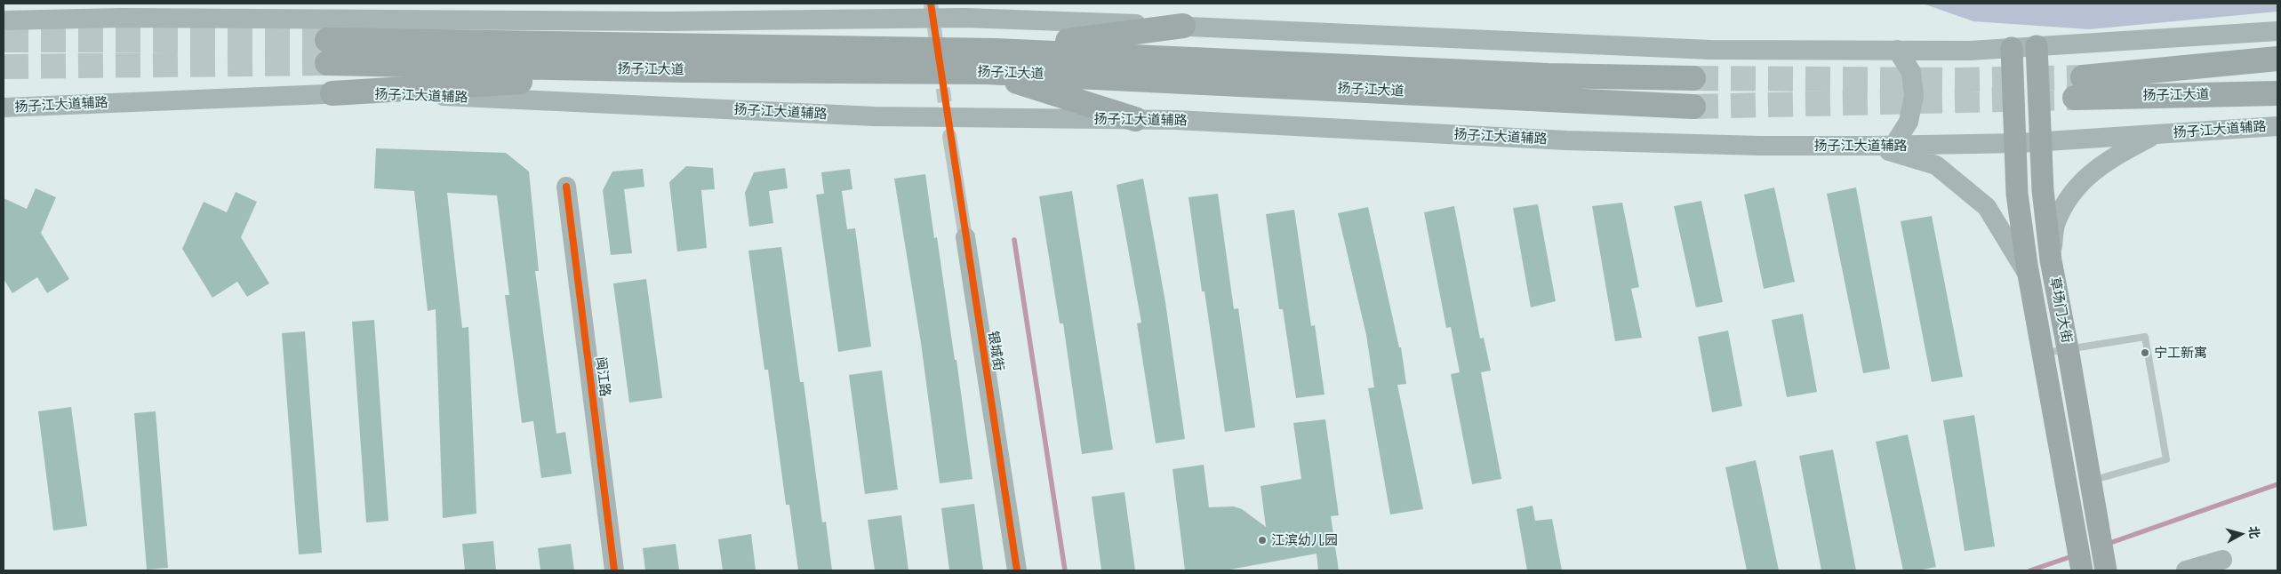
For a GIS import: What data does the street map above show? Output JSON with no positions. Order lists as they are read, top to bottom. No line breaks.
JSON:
{"streets":{"highway":["扬子江大道"],"main road":["扬子江大道辅路","草场门大街","银城街","闽江路"]},"crossings":[["扬子江大道辅路","草场门大街"]],"places":["宁工新寓","江滨幼儿园"],"north":"right"}
